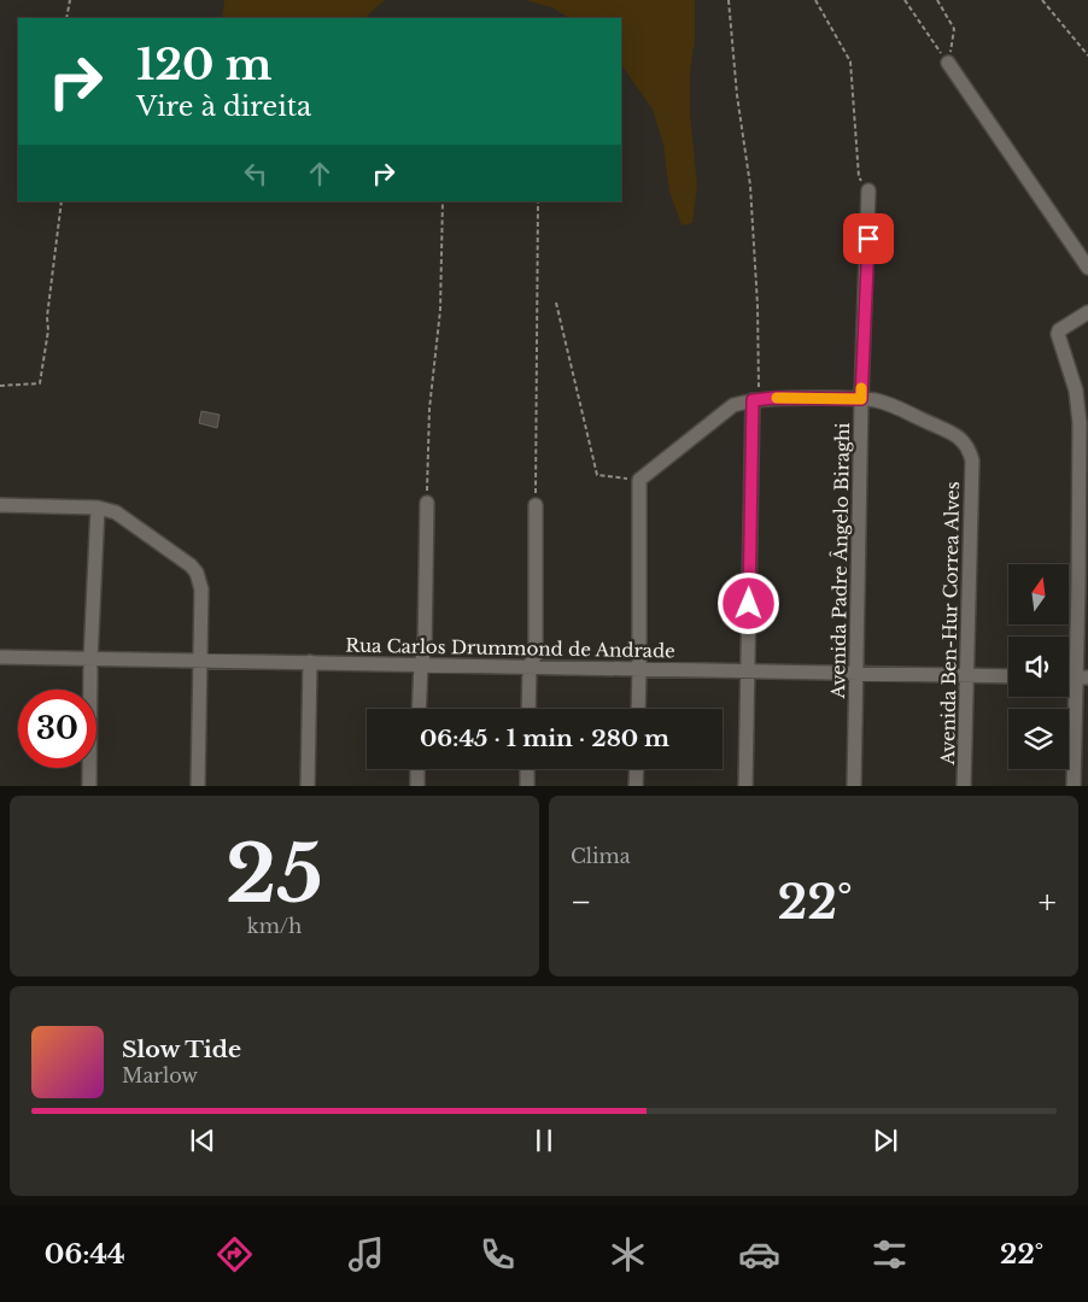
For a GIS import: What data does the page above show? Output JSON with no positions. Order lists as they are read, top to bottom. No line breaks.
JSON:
{"streets":{"street":["Avenida Padre Ângelo Biraghi","Avenida Ben-Hur Correa Alves","Rua Carlos Drummond de Andrade"]},"crossings":[["Avenida Padre Ângelo Biraghi","Avenida Ben-Hur Correa Alves"],["Avenida Padre Ângelo Biraghi","Rua Carlos Drummond de Andrade"],["Avenida Ben-Hur Correa Alves","Rua Carlos Drummond de Andrade"]],"north":"top","page":{"turn":["120 m","Vire à direita"],"limit":"30","trip":"06:45 · 1 min · 280 m","tile":[["25","km/h"],"Clima"],"heat":["−","22°","+"],"song":["Slow Tide","Marlow"],"tabs":["06:44","22°"]}}
